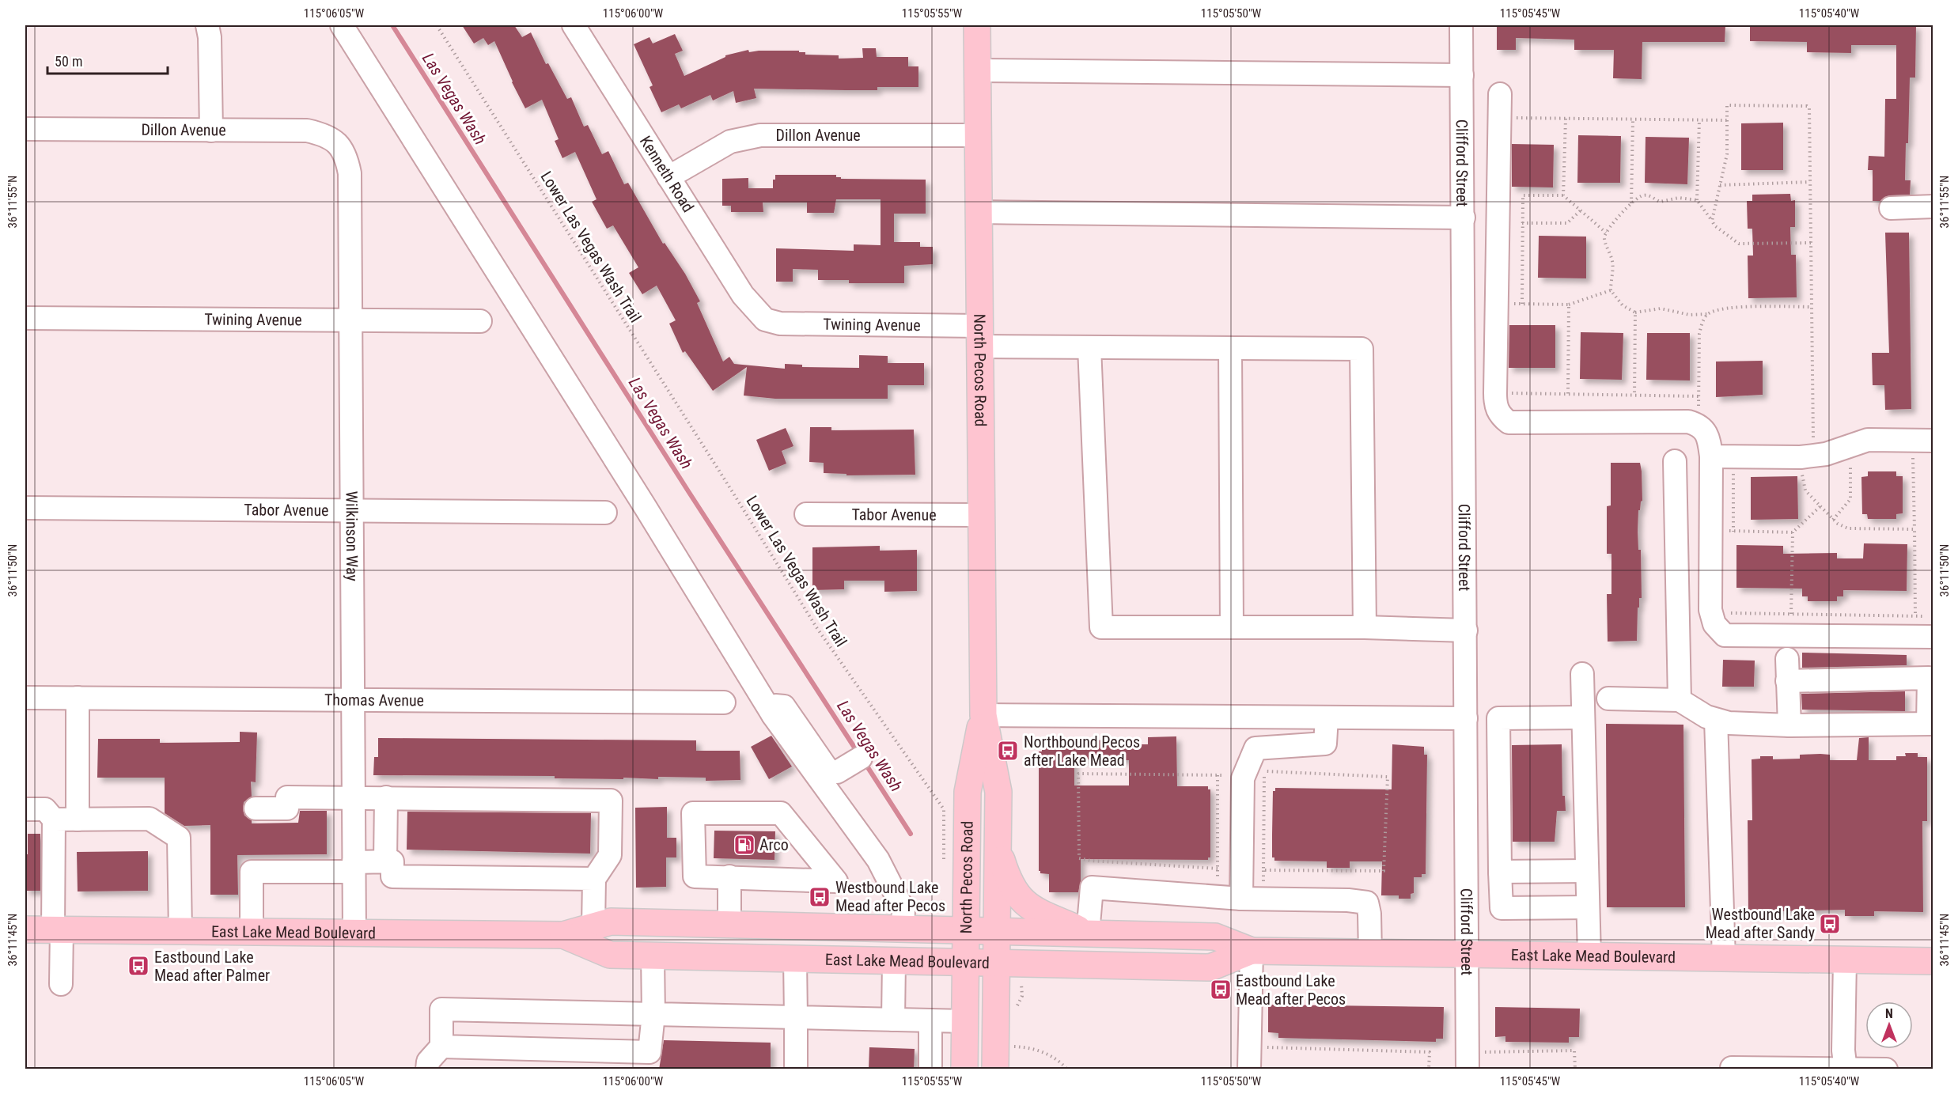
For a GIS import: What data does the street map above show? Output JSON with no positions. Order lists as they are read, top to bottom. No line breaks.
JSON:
{"streets":{"main road":["North Pecos Road","East Lake Mead Boulevard"],"street":["Dillon Avenue","Clifford Street","Kenneth Road","Twining Avenue","Tabor Avenue","Wilkinson Way","Thomas Avenue"],"path":["Lower Las Vegas Wash Trail"]},"crossings":[["Dillon Avenue","Kenneth Road"],["Dillon Avenue","North Pecos Road"],["Dillon Avenue","Wilkinson Way"],["Clifford Street","East Lake Mead Boulevard"],["Kenneth Road","Twining Avenue"],["Twining Avenue","North Pecos Road"],["Twining Avenue","Wilkinson Way"],["North Pecos Road","Tabor Avenue"],["North Pecos Road","East Lake Mead Boulevard"],["Tabor Avenue","Wilkinson Way"],["Wilkinson Way","Thomas Avenue"],["Wilkinson Way","East Lake Mead Boulevard"]],"water":["Las Vegas Wash"],"places":{"bus stop":["Northbound Pecos after Lake Mead","Westbound Lake Mead after Pecos","Westbound Lake Mead after Sandy","Eastbound Lake Mead after Palmer","Eastbound Lake Mead after Pecos"],"fuel station":["Arco"]},"scale_bar":"50 m","north":"top","coordinates":["115°06'05\"W","115°06'00\"W","115°05'55\"W","115°05'50\"W","115°05'45\"W","115°05'40\"W","36°11'55\"N","36°11'50\"N","36°11'45\"N"]}
